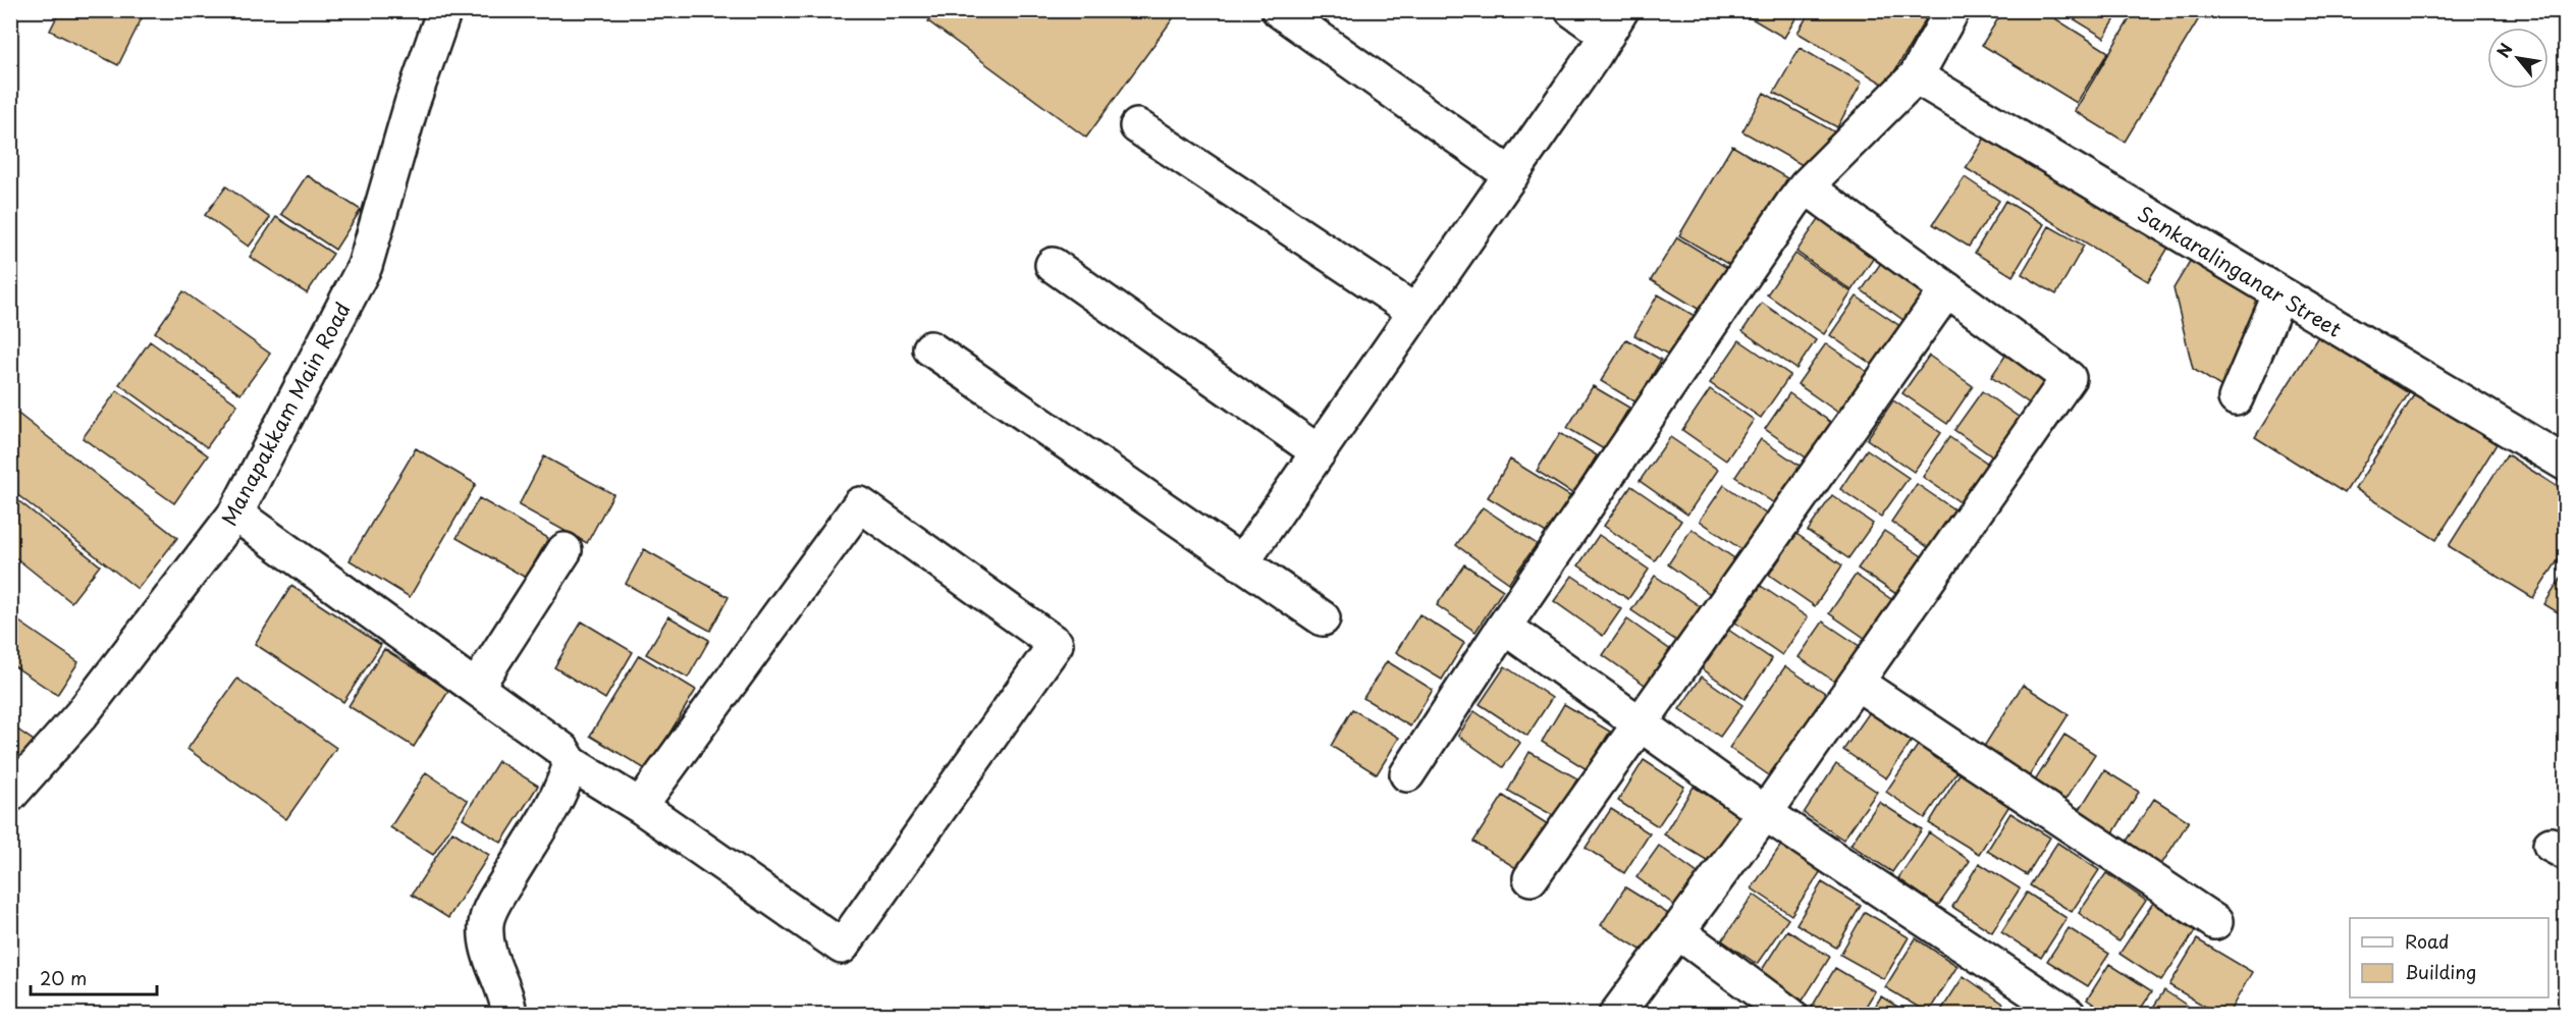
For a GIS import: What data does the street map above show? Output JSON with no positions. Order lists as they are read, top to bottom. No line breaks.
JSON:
{"streets":{"street":["Sankaralinganar Street","Manapakkam Main Road"]},"legend":["Road","Building"],"scale_bar":"20 m","north":"top left"}
